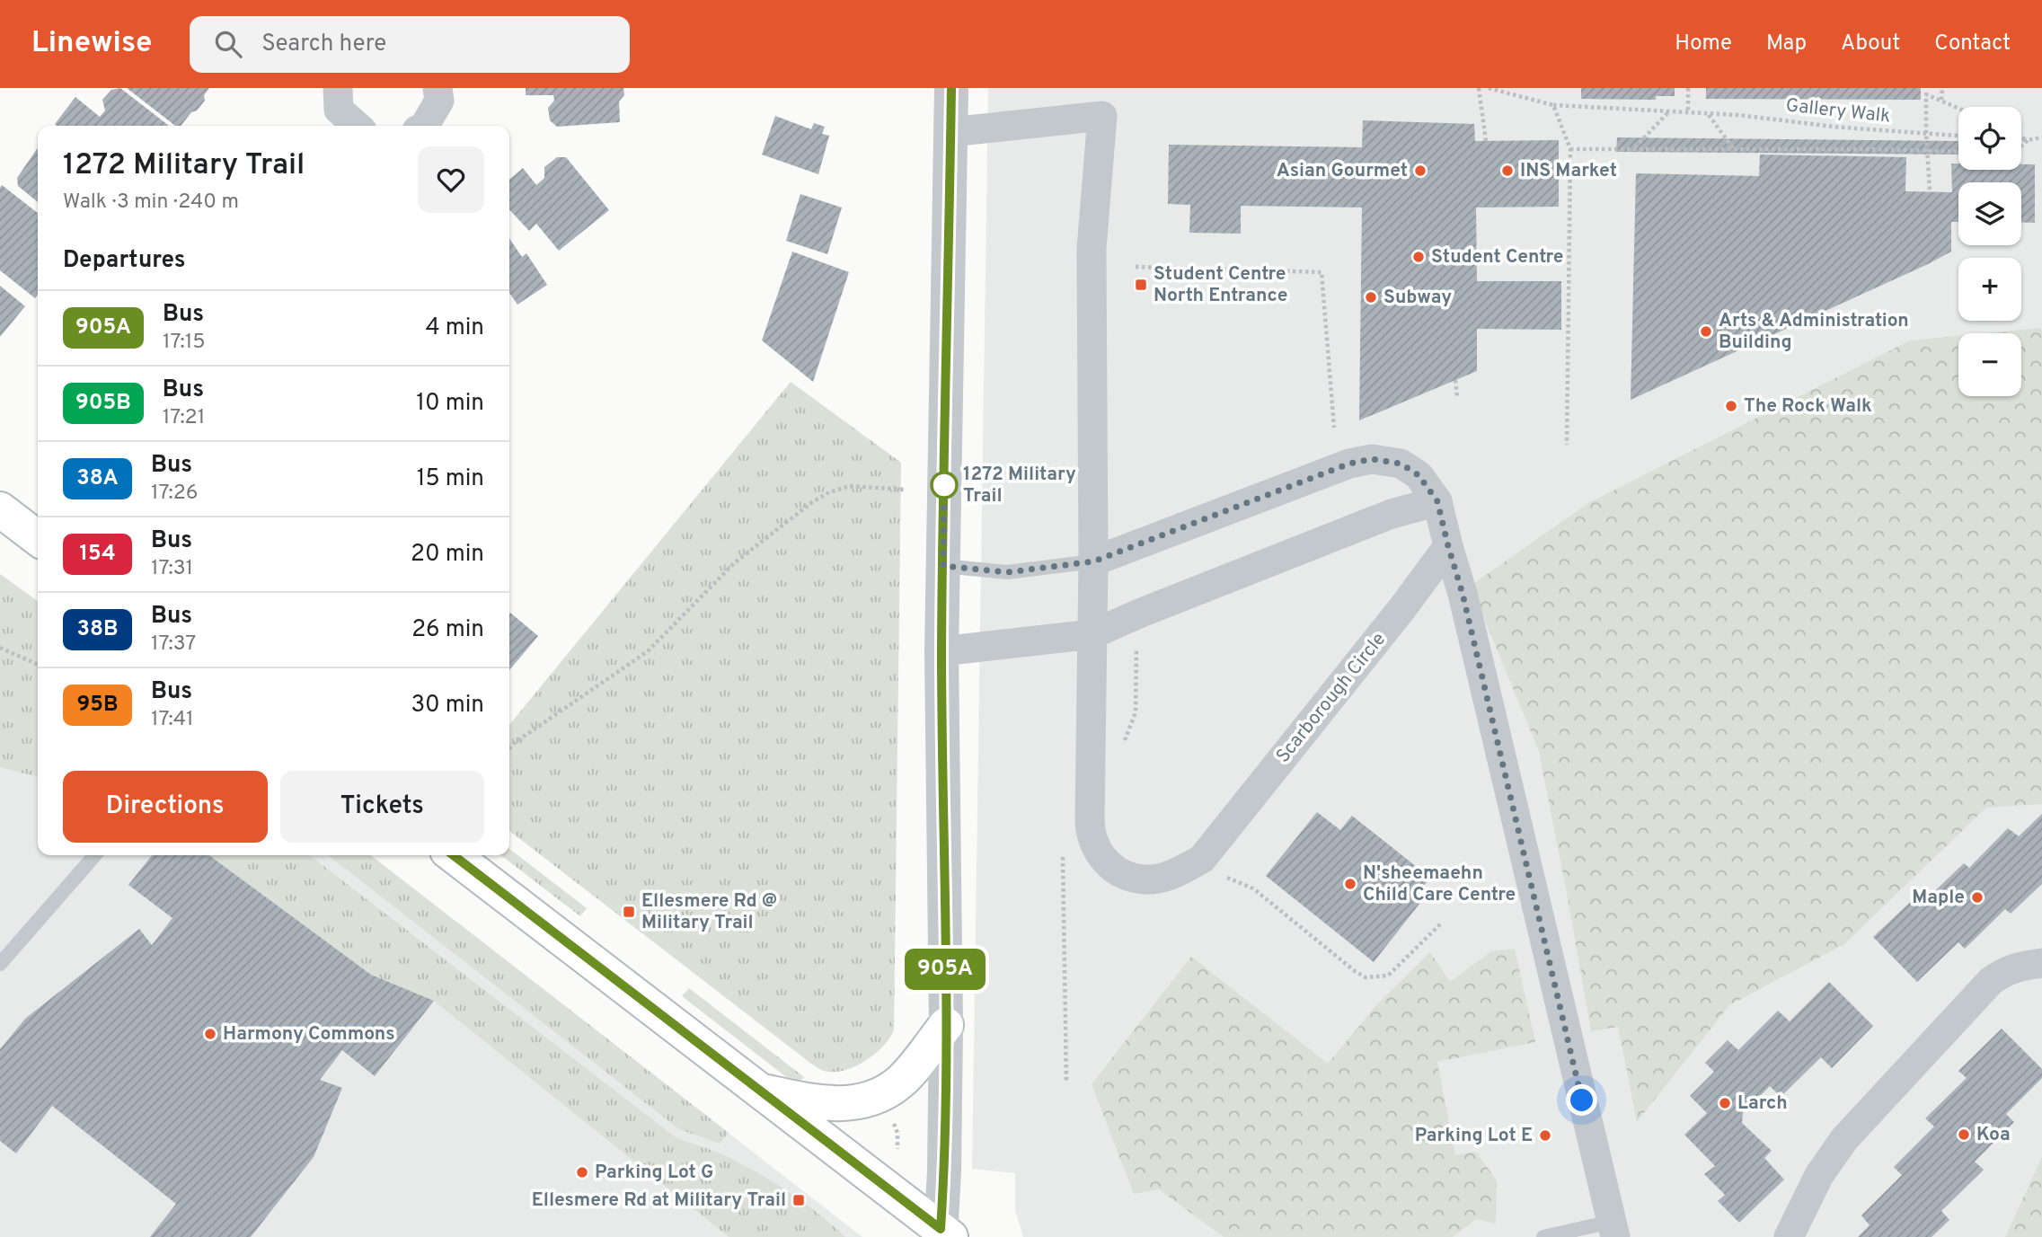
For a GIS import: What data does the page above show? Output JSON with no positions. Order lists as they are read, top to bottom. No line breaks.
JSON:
{"streets":{"street":["Scarborough Circle"],"path":["Gallery Walk"]},"places":{"other":["Asian Gourmet","INS Market","Student Centre","Subway","Arts & Administration Building","The Rock Walk","1272 Military Trail","N'sheemaehn Child Care Centre","Maple","Harmony Commons","Larch","Koa","Parking Lot E","Parking Lot G"],"transit":["Student Centre North Entrance","Ellesmere Rd @ Military Trail","Ellesmere Rd at Military Trail"]},"lines":["bus line 905A"],"page":{"header":"Linewise","search":"Search here","nav":["Home","Map","About","Contact"],"on_map":"905A","map_buttons":["+","−"],"heading":[["1272 Military Trail","Walk · 3 min · 240 m"],"Departures"],"list":[{"mark":"905A","name":"Bus","note":"17:15","value":"4 min"},{"mark":"905B","name":"Bus","note":"17:21","value":"10 min"},{"mark":"38A","name":"Bus","note":"17:26","value":"15 min"},{"mark":"154","name":"Bus","note":"17:31","value":"20 min"},{"mark":"38B","name":"Bus","note":"17:37","value":"26 min"},{"mark":"95B","name":"Bus","note":"17:41","value":"30 min"}],"buttons":["Directions","Tickets"]}}
